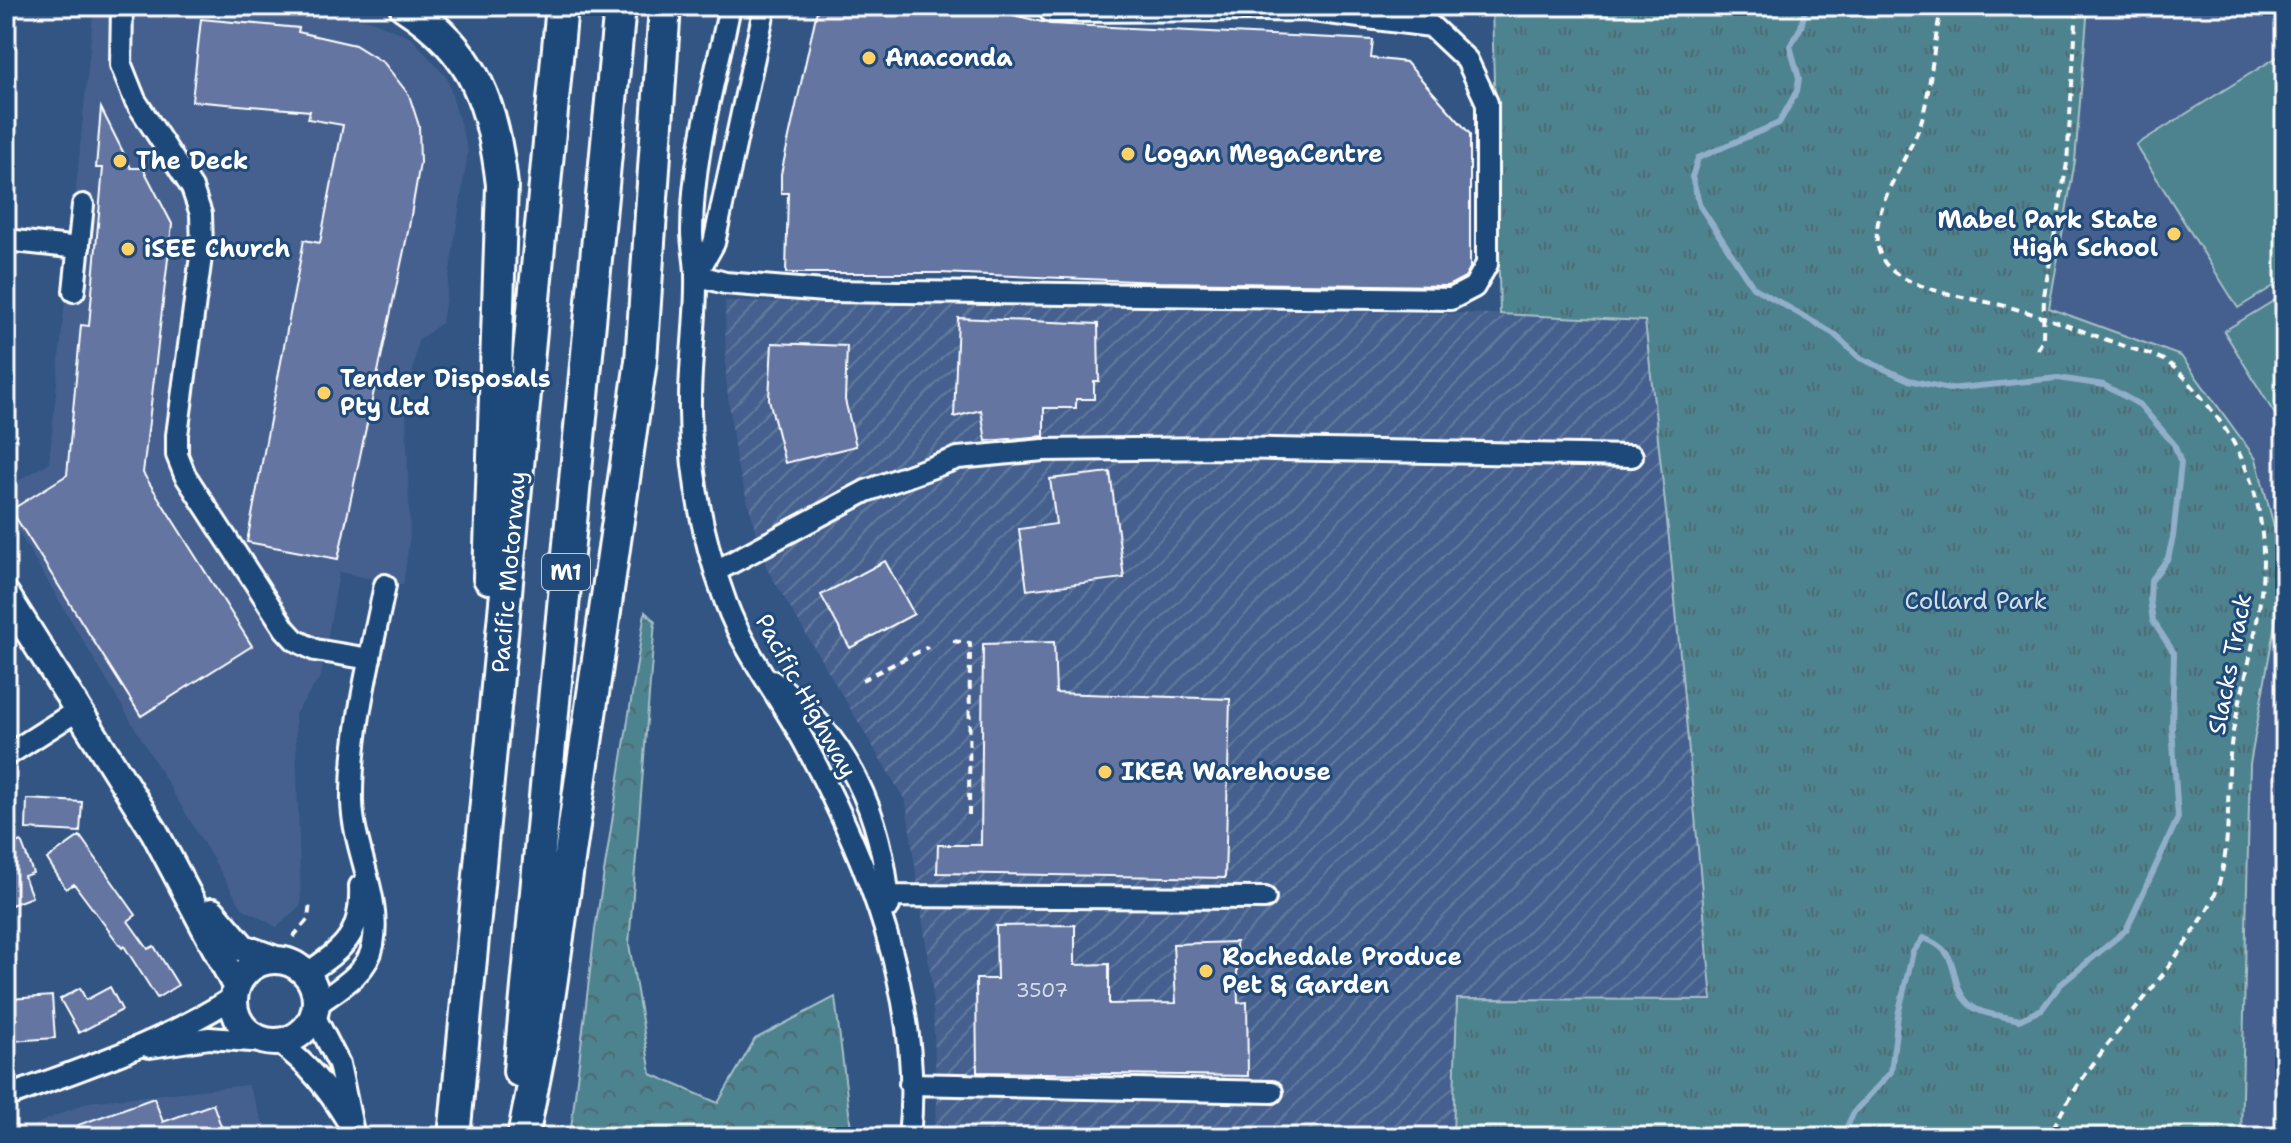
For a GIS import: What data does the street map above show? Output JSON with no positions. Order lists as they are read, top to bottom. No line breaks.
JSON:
{"streets":{"highway":["Pacific Motorway","M1"],"street":["Pacific Highway"],"path":["Slacks Track"]},"parks":["Collard Park"],"places":["Anaconda","Logan MegaCentre","The Deck","Mabel Park State High School","iSEE Church","Tender Disposals Pty Ltd","IKEA Warehouse","Rochedale Produce Pet & Garden"],"house_numbers":["3507"]}
